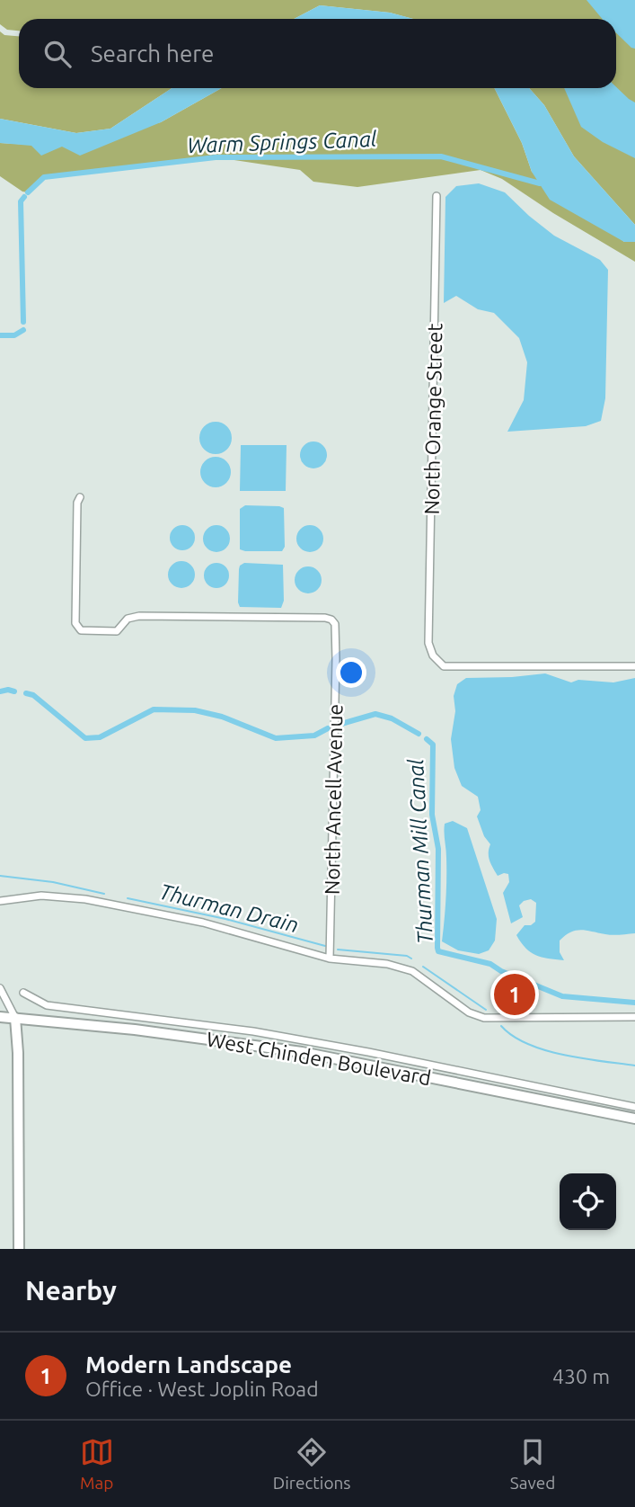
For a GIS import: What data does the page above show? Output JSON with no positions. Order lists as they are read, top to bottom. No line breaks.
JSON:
{"streets":{"main road":["West Chinden Boulevard"],"street":["North Orange Street","North Ancell Avenue"]},"water":["Warm Springs Canal","Thurman Mill Canal","Thurman Drain"],"page":{"search":"Search here","pins":"1","heading":"Nearby","list":[{"mark":"1","name":"Modern Landscape","note":"Office · West Joplin Road","value":"430 m"}],"nav":["Map","Directions","Saved"]}}
